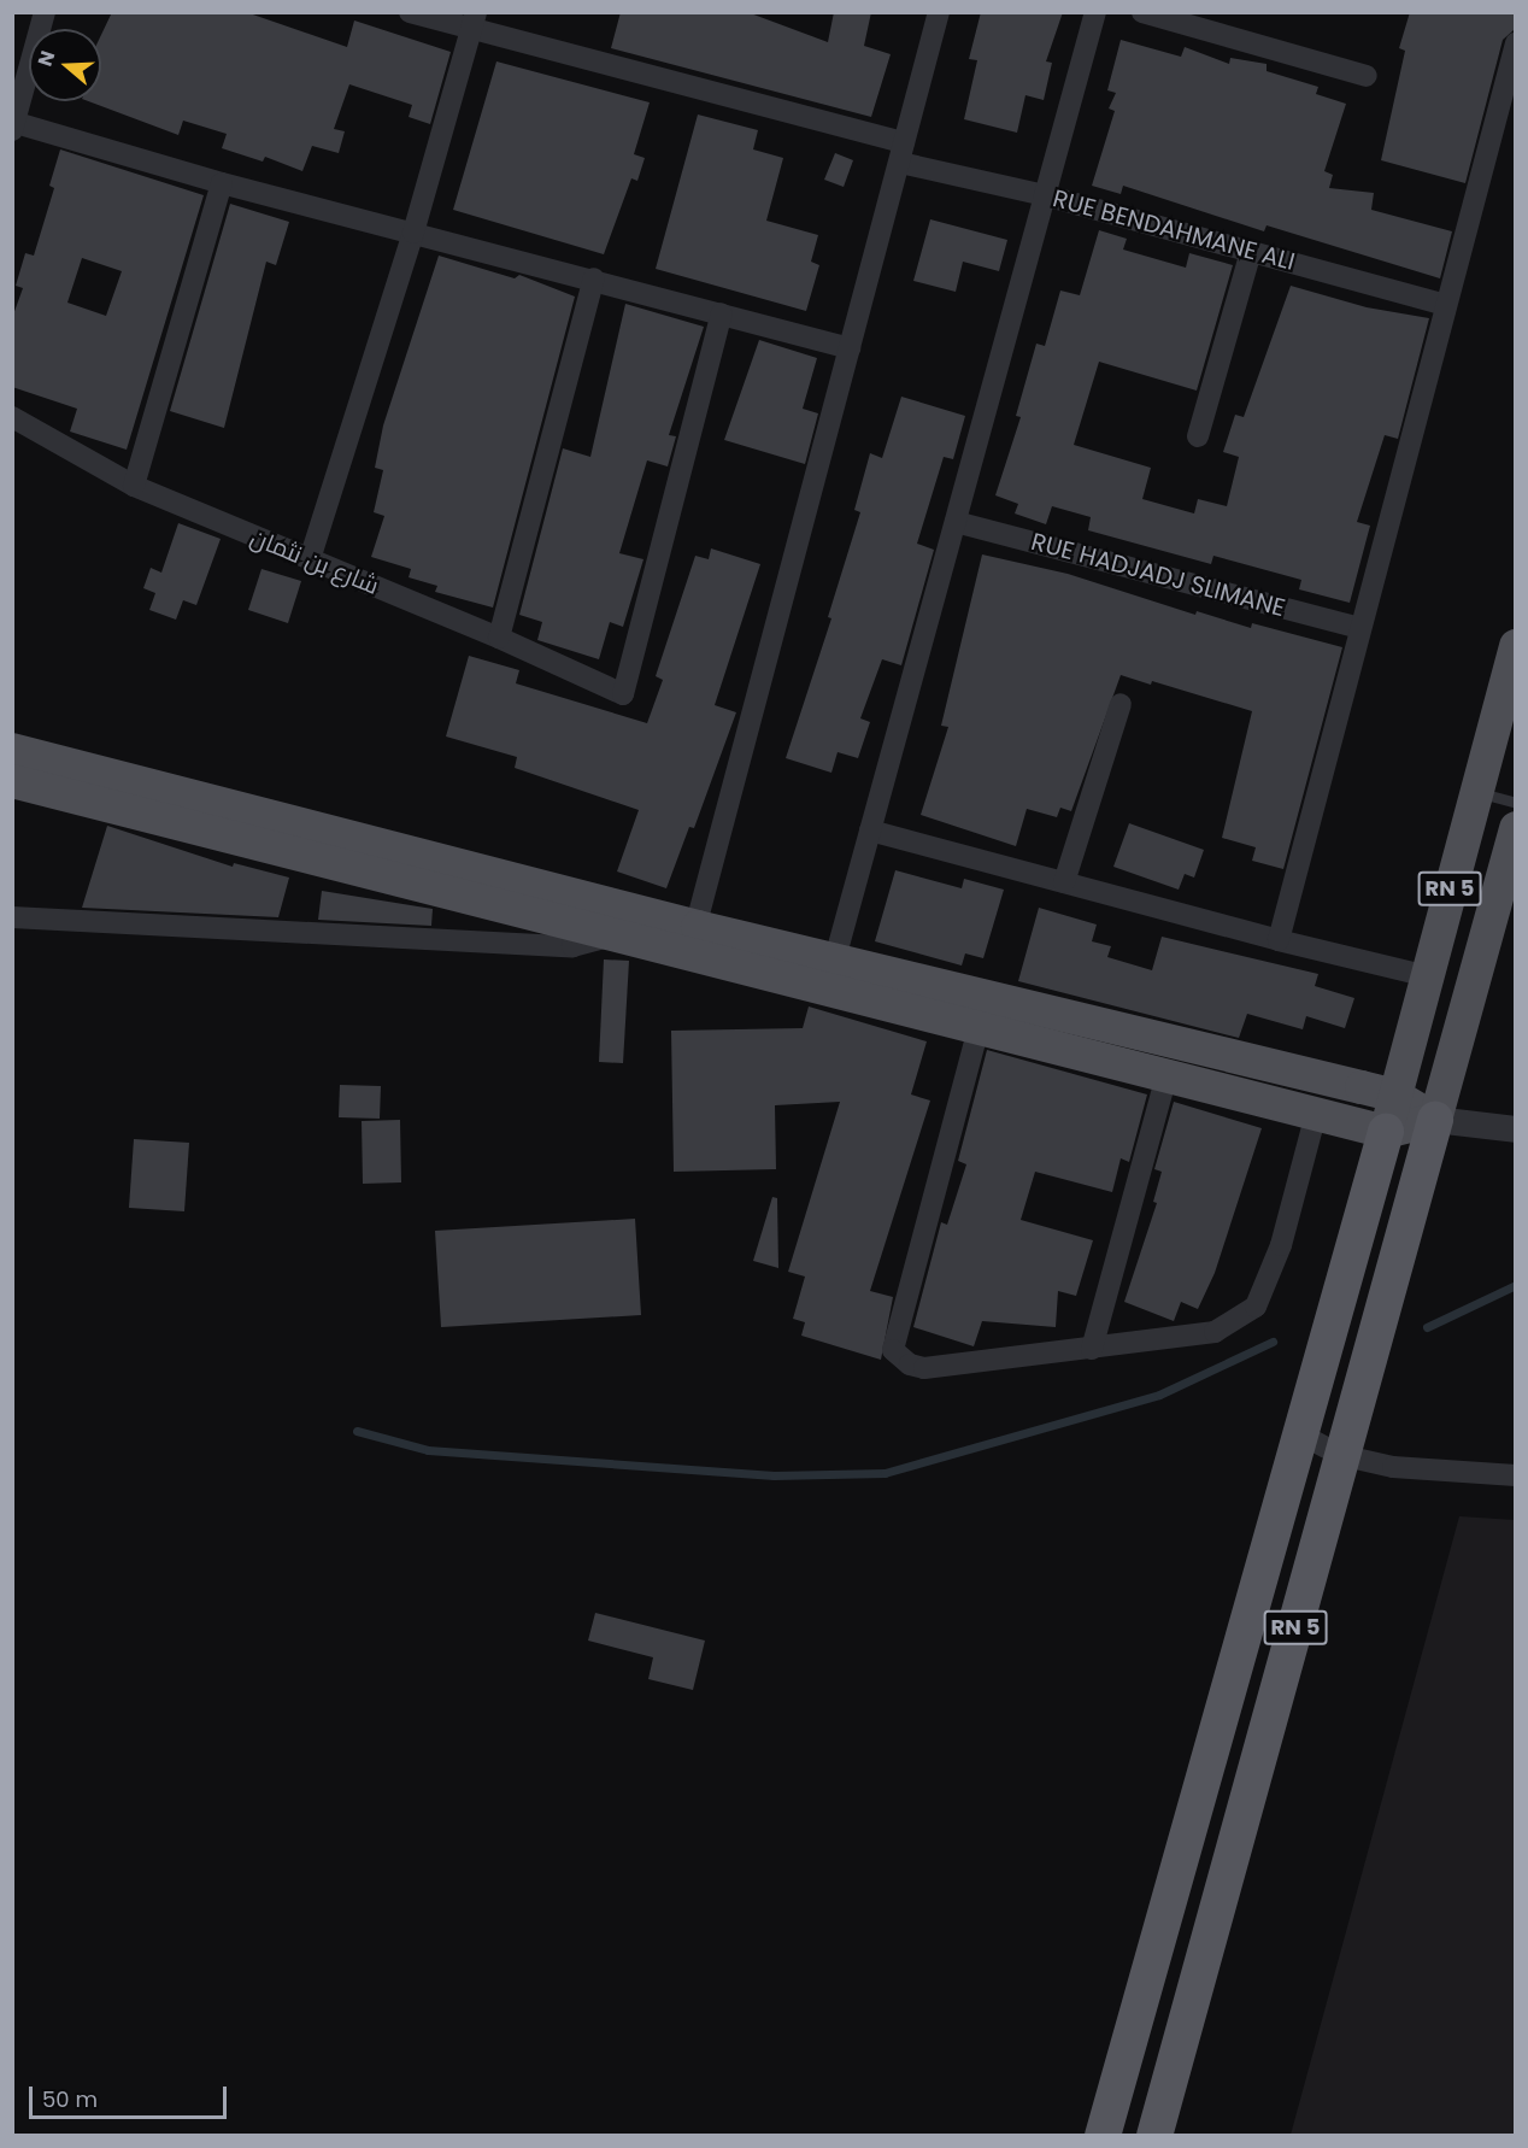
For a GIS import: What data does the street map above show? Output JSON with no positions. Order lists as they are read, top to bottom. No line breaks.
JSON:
{"streets":{"highway":["RN 5"],"street":["RUE BENDAHMANE ALI","شارع بن نثمان","RUE HADJADJ SLIMANE"]},"scale_bar":"50 m","north":"left"}
